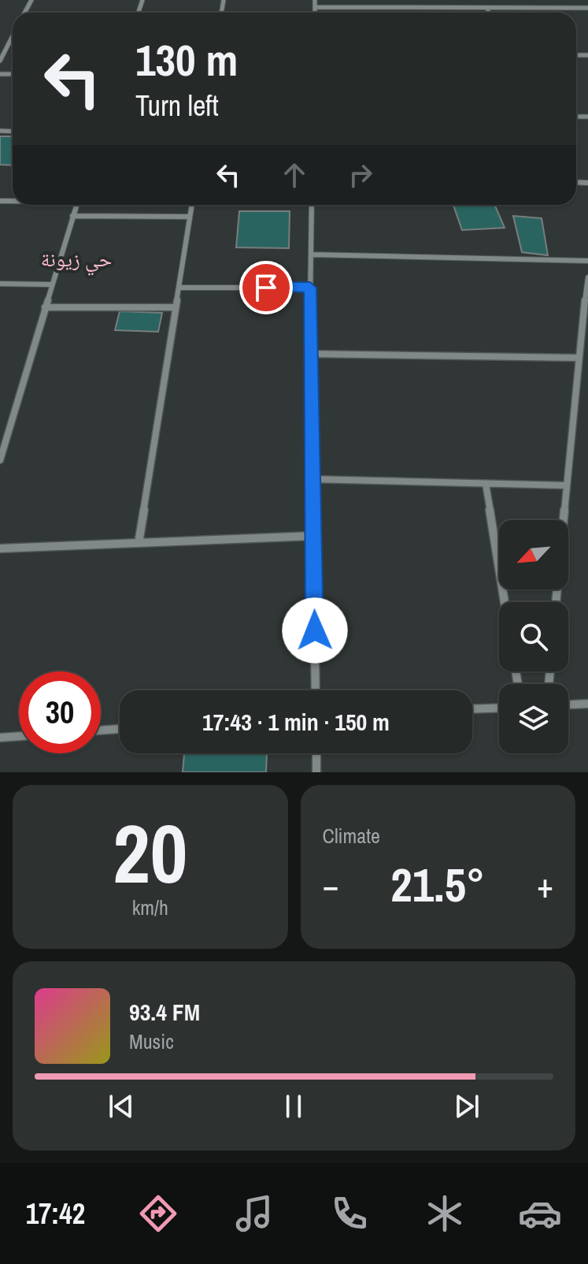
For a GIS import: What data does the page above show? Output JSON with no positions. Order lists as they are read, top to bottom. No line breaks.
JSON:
{"districts":["حي زيونة"],"north":"bottom left","page":{"turn":["130 m","Turn left"],"limit":"30","trip":"17:43 · 1 min · 150 m","tile":[["20","km/h"],"Climate"],"heat":["−","21.5°","+"],"song":["93.4 FM","Music"],"tabs":"17:42"}}
